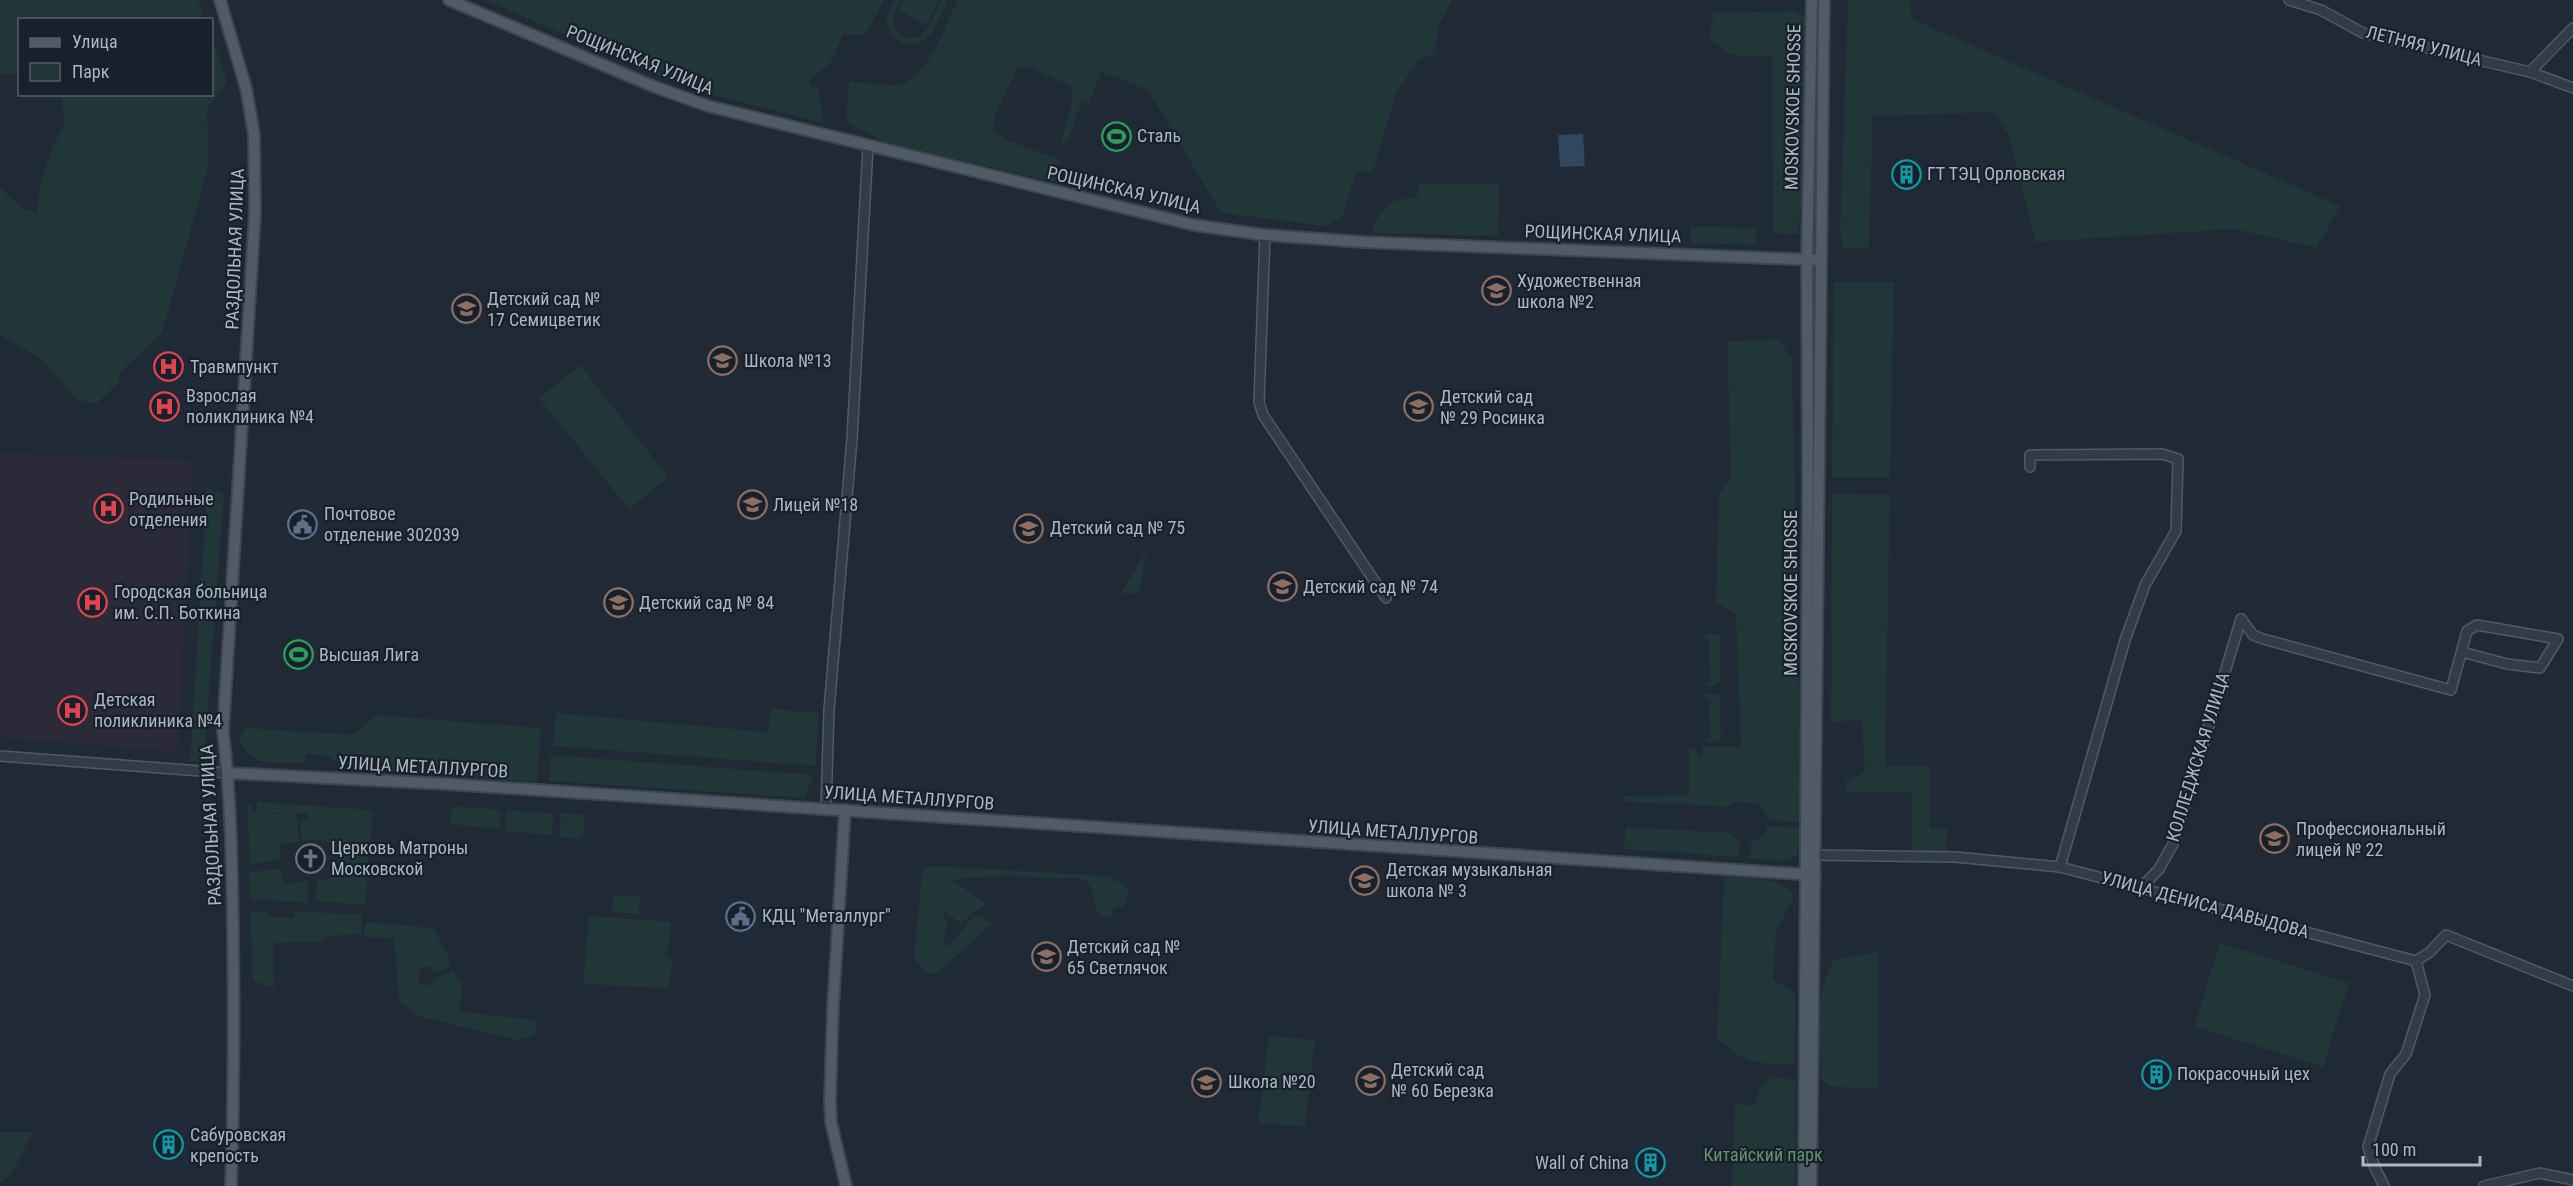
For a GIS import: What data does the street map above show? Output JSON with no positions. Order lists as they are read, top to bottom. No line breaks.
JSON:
{"streets":{"main road":["РОЩИНСКАЯ УЛИЦА","MOSKOVSKOE SHOSSE","РАЗДОЛЬНАЯ УЛИЦА","УЛИЦА МЕТАЛЛУРГОВ"],"street":["ЛЕТНЯЯ УЛИЦА","КОЛЛЕДЖСКАЯ УЛИЦА","УЛИЦА ДЕНИСА ДАВЫДОВА"]},"crossings":[["РОЩИНСКАЯ УЛИЦА","MOSKOVSKOE SHOSSE"],["MOSKOVSKOE SHOSSE","УЛИЦА МЕТАЛЛУРГОВ"],["MOSKOVSKOE SHOSSE","УЛИЦА ДЕНИСА ДАВЫДОВА"],["РАЗДОЛЬНАЯ УЛИЦА","УЛИЦА МЕТАЛЛУРГОВ"],["КОЛЛЕДЖСКАЯ УЛИЦА","УЛИЦА ДЕНИСА ДАВЫДОВА"]],"parks":["Китайский парк"],"places":{"sports":["Сталь","Высшая Лига"],"building":["ГТ ТЭЦ Орловская","Покрасочный цех","Сабуровская крепость","Wall of China"],"school or university":["Художественная школа №2","Детский сад № 17 Семицветик","Школа №13","Детский сад № 29 Росинка","Лицей №18","Детский сад № 75","Детский сад № 74","Детский сад № 84","Профессиональный лицей № 22","Детская музыкальная школа № 3","Детский сад № 65 Светлячок","Детский сад № 60 Березка","Школа №20"],"hospital":["Травмпункт","Взрослая поликлиника №4","Родильные отделения","Городская больница им. С.П. Боткина","Детская поликлиника №4"],"public building":["Почтовое отделение 302039","КДЦ \"Металлург\""],"church":["Церковь Матроны Московской"]},"legend":["Улица","Парк"],"scale_bar":"100 m"}
